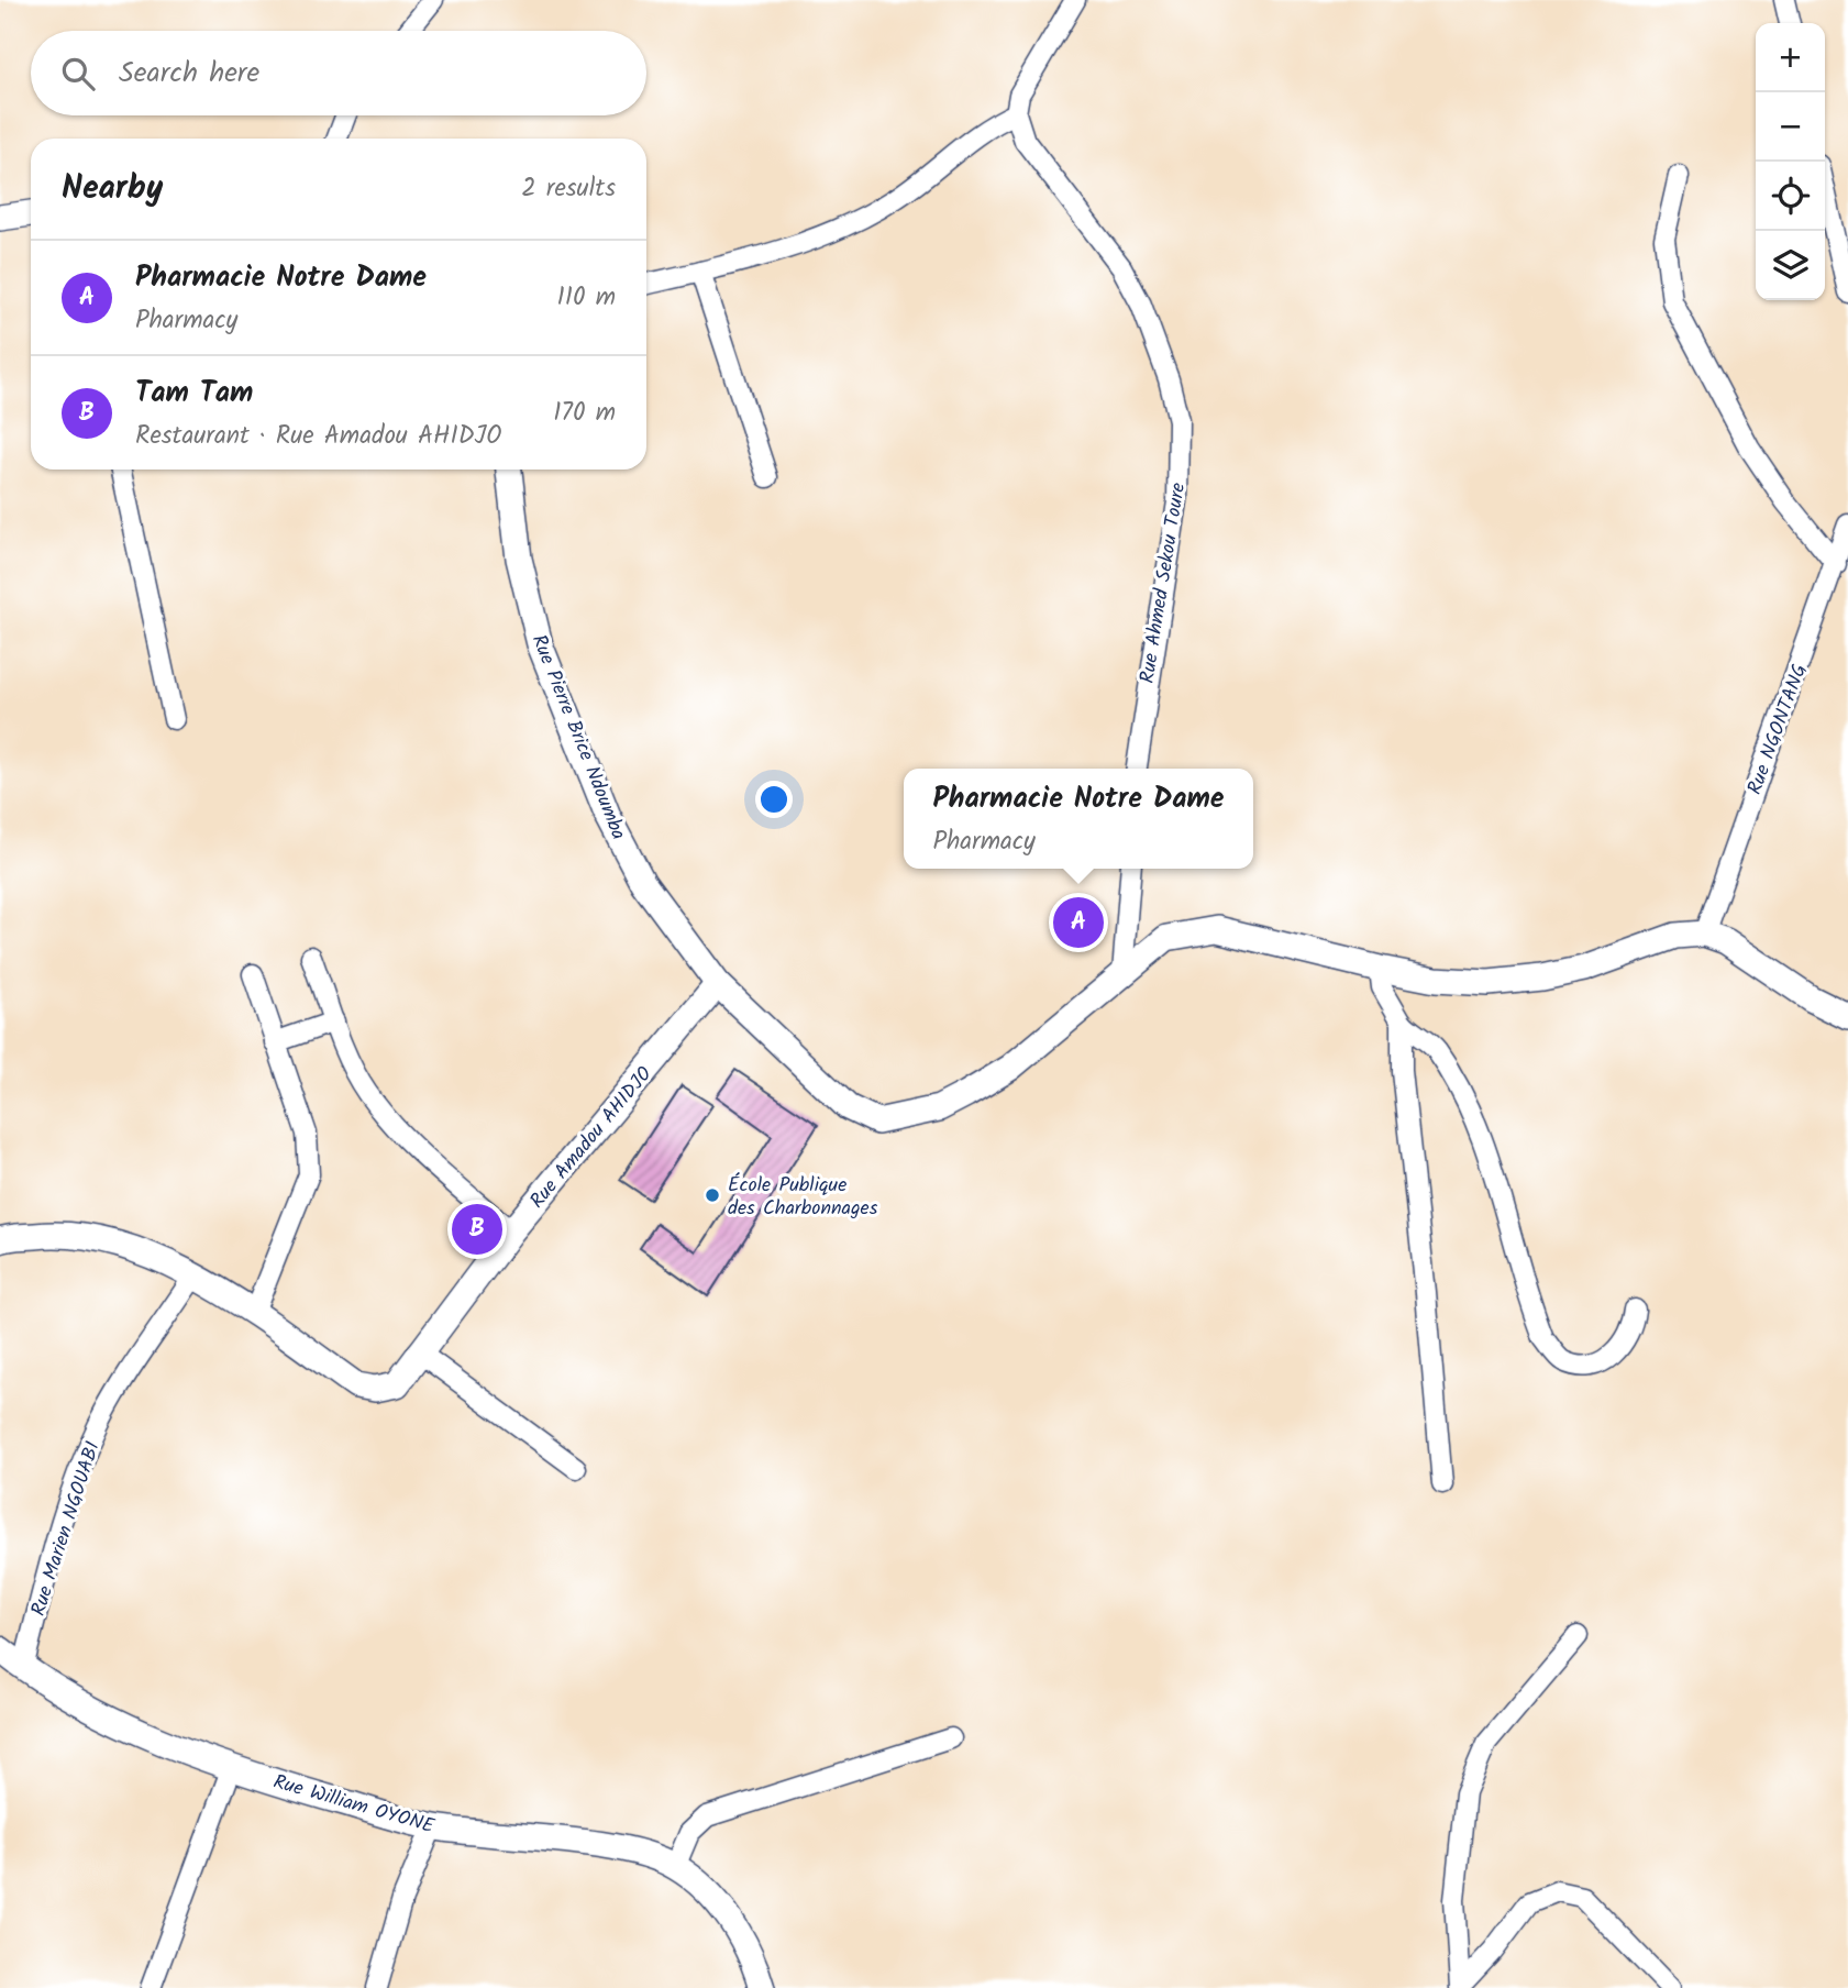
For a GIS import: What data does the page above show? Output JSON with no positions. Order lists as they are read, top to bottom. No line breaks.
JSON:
{"streets":{"street":["Rue Ahmed Sekou Toure","Rue NGONTANG","Rue Pierre Brice Ndoumba","Rue Amadou AHIDJO","Rue Marien NGOUABI","Rue William OYONE"]},"crossings":[["Rue NGONTANG","Rue Pierre Brice Ndoumba"],["Rue Pierre Brice Ndoumba","Rue Amadou AHIDJO"],["Rue Amadou AHIDJO","Rue Marien NGOUABI"],["Rue Marien NGOUABI","Rue William OYONE"]],"places":["École Publique des Charbonnages"],"page":{"map_buttons":["+","−"],"search":"Search here","heading":["Nearby","2 results"],"list":[{"mark":"A","name":"Pharmacie Notre Dame","note":"Pharmacy","value":"110 m"},{"mark":"B","name":"Tam Tam","note":"Restaurant · Rue Amadou AHIDJO","value":"170 m"}],"popup":["Pharmacie Notre Dame","Pharmacy"],"pins":["A","B"]}}
